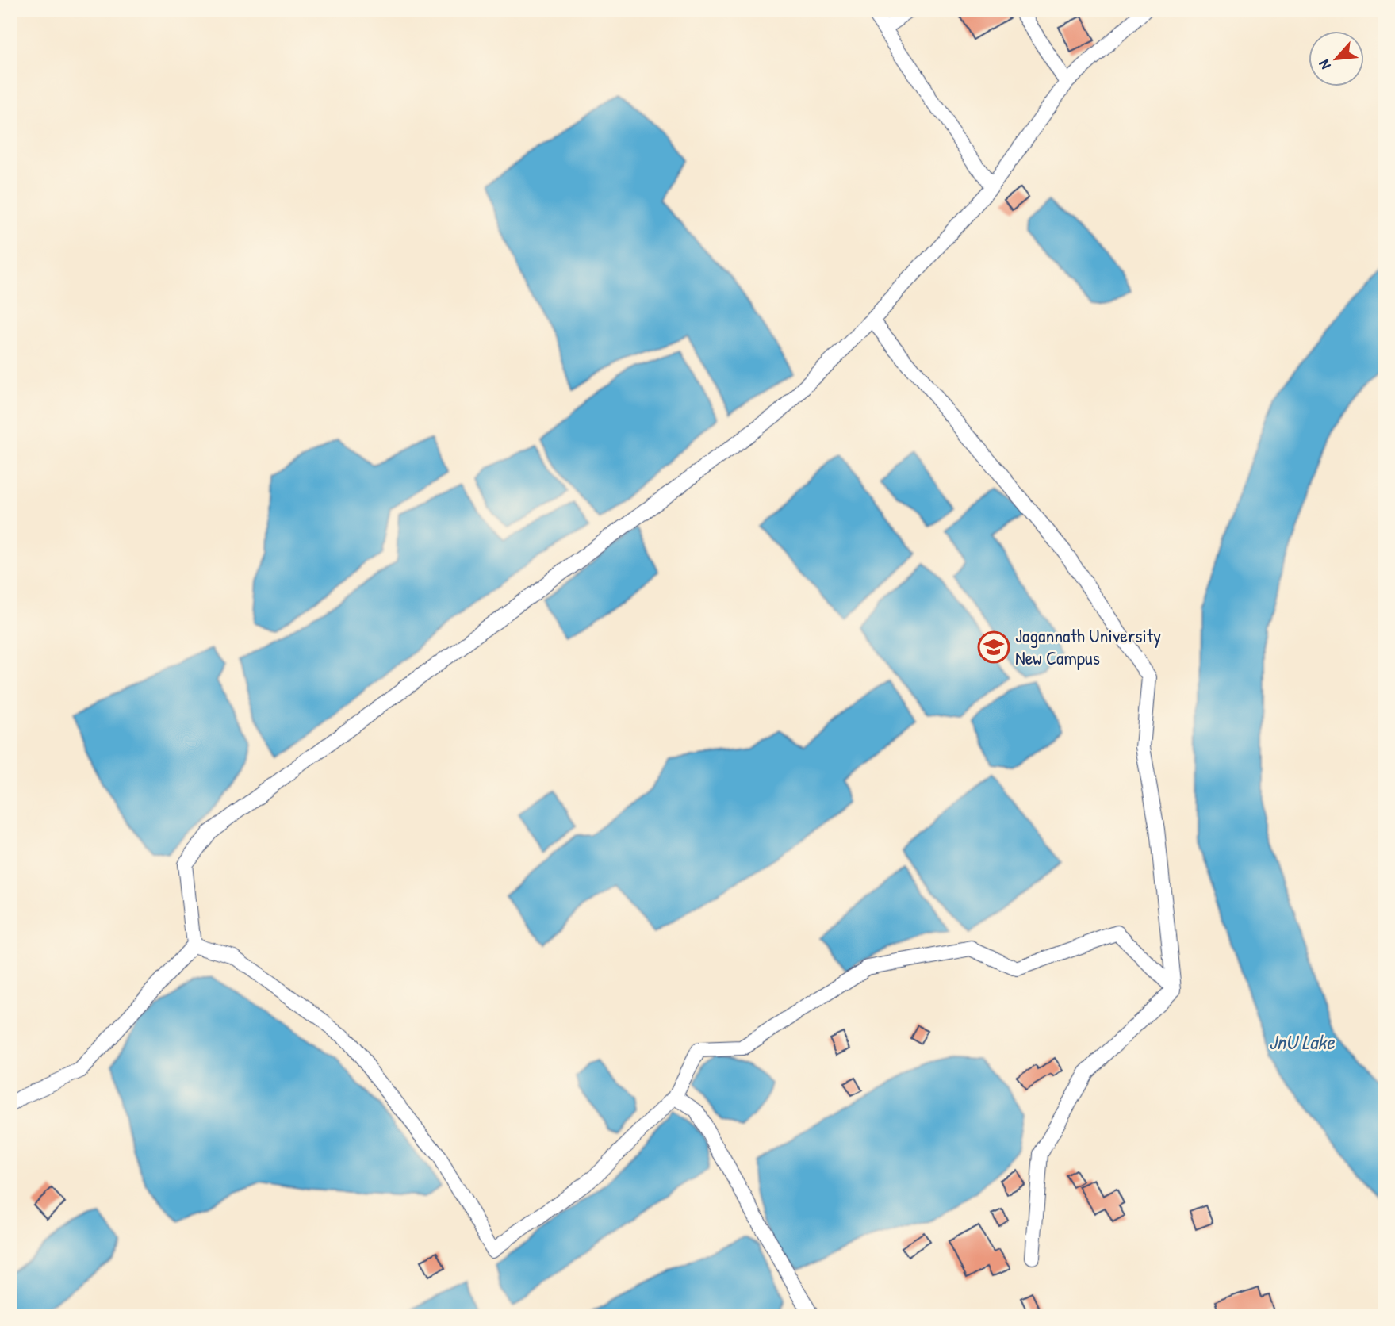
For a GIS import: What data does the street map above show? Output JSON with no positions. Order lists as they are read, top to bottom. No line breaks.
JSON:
{"water":["JnU Lake"],"places":{"school or university":["Jagannath University New Campus"]},"north":"bottom left"}
